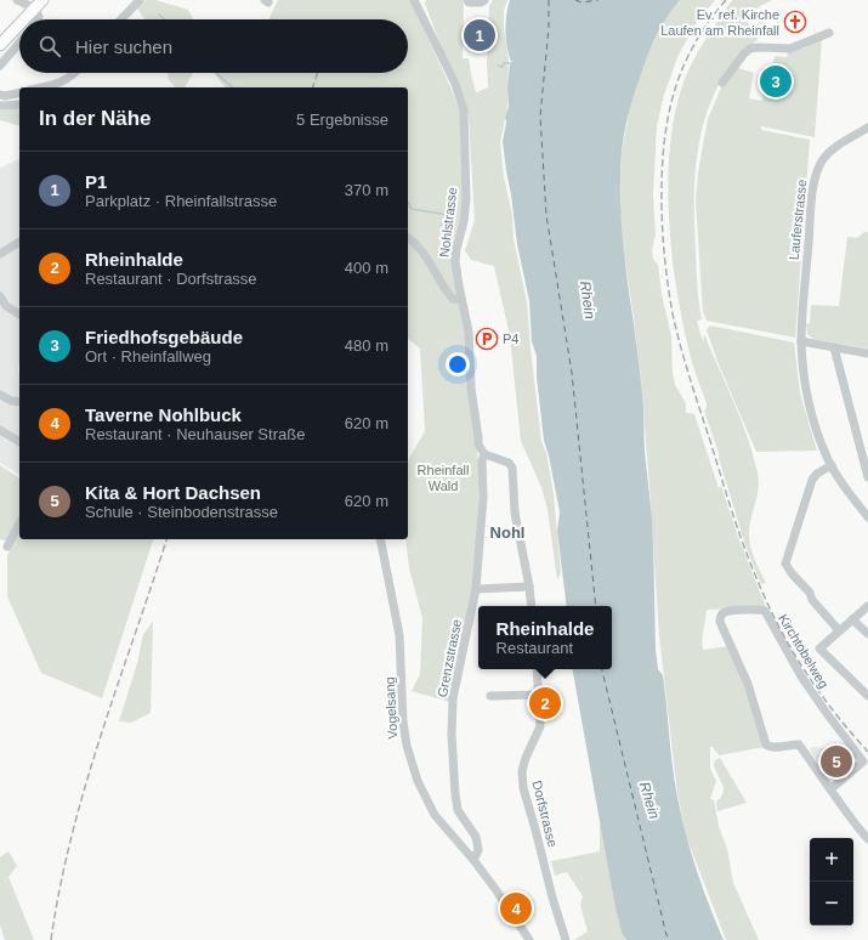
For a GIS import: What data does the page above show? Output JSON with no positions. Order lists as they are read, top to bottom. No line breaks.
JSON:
{"streets":{"street":["Lauferstrasse","Nohlstrasse","Kirchtobelweg","Grenzstrasse","Vogelsang","Dorfstrasse"]},"crossings":[["Nohlstrasse","Grenzstrasse"],["Grenzstrasse","Vogelsang"]],"districts":["Nohl"],"water":["Rhein"],"parks":["Rheinfall Wald"],"places":{"church":["Ev. ref. Kirche Laufen am Rheinfall"],"parking":["P4"]},"page":{"pins":["1","3","2","5","4"],"search":"Hier suchen","heading":["In der Nähe","5 Ergebnisse"],"list":[{"mark":"1","name":"P1","note":"Parkplatz · Rheinfallstrasse","value":"370 m"},{"mark":"2","name":"Rheinhalde","note":"Restaurant · Dorfstrasse","value":"400 m"},{"mark":"3","name":"Friedhofsgebäude","note":"Ort · Rheinfallweg","value":"480 m"},{"mark":"4","name":"Taverne Nohlbuck","note":"Restaurant · Neuhauser Straße","value":"620 m"},{"mark":"5","name":"Kita & Hort Dachsen","note":"Schule · Steinbodenstrasse","value":"620 m"}],"popup":["Rheinhalde","Restaurant"],"map_buttons":["+","−"]}}
